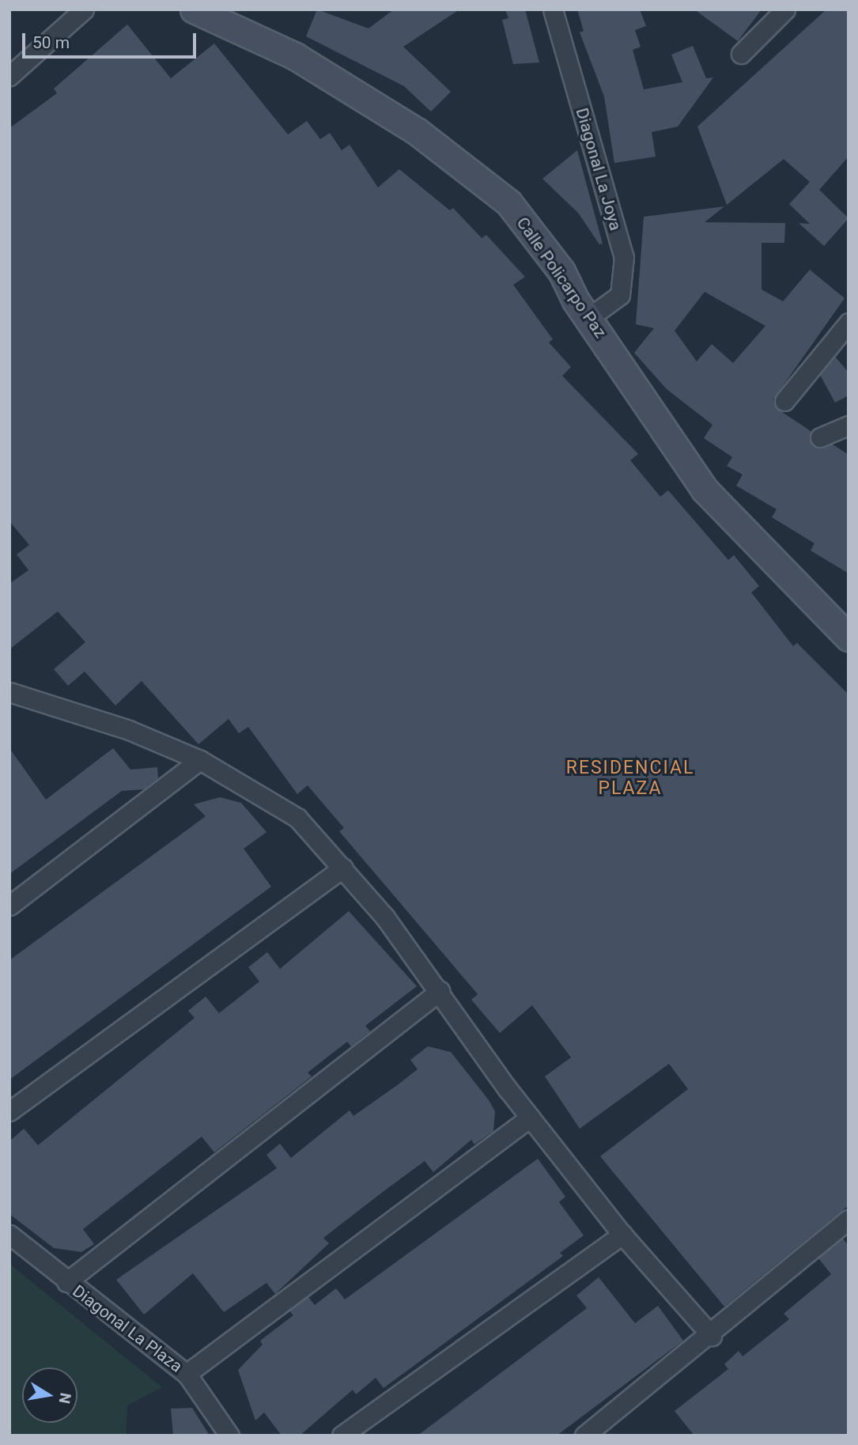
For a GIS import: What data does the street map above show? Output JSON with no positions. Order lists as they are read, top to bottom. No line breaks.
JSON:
{"streets":{"street":["Diagonal La Joya","Calle Policarpo Paz","Diagonal La Plaza"]},"crossings":[["Diagonal La Joya","Calle Policarpo Paz"]],"districts":["RESIDENCIAL PLAZA"],"scale_bar":"50 m","north":"right"}
